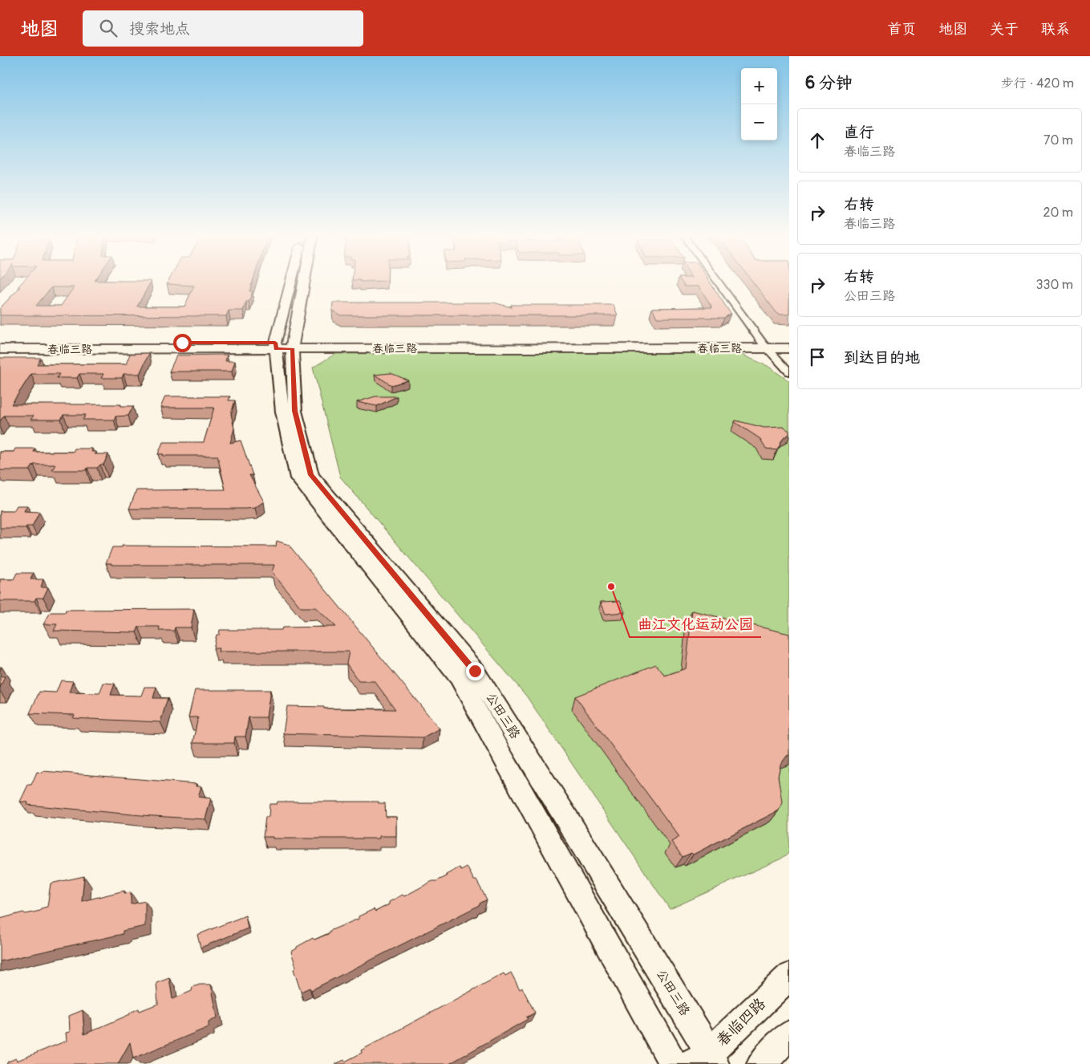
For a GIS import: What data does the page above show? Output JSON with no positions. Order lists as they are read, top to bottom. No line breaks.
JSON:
{"streets":{"street":["春临三路","公田三路","春临四路"]},"crossings":[["春临三路","公田三路"],["公田三路","春临四路"]],"places":["曲江文化运动公园"],"page":{"header":"地图","search":"搜索地点","nav":["首页","地图","关于","联系"],"heading":["6 分钟","步行 · 420 m"],"map_buttons":["+","−"],"list":[["直行","春临三路","70 m"],["右转","春临三路","20 m"],["右转","公田三路","330 m"],"到达目的地"]}}
